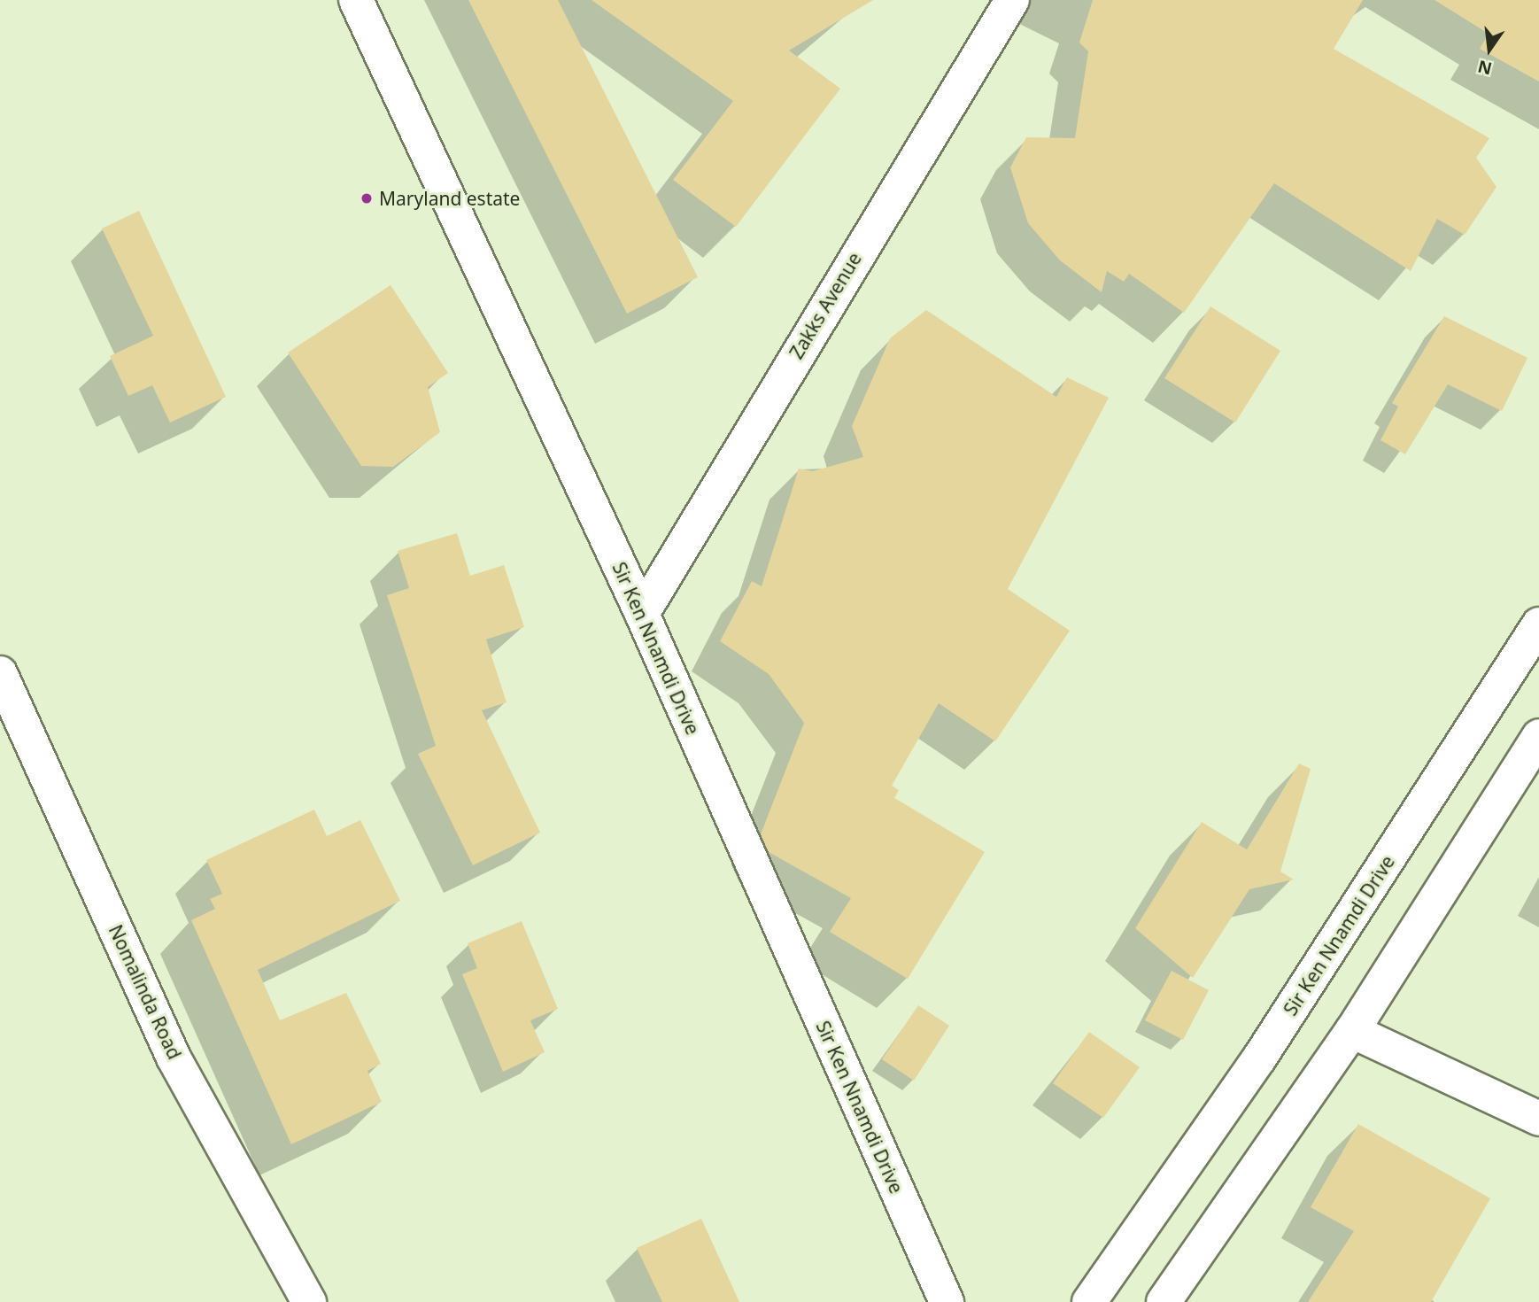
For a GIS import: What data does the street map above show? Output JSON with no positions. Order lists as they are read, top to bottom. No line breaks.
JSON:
{"streets":{"street":["Zakks Avenue","Sir Ken Nnamdi Drive","Nomalinda Road"]},"crossings":[["Zakks Avenue","Sir Ken Nnamdi Drive"]],"places":["Maryland estate"],"north":"bottom"}
